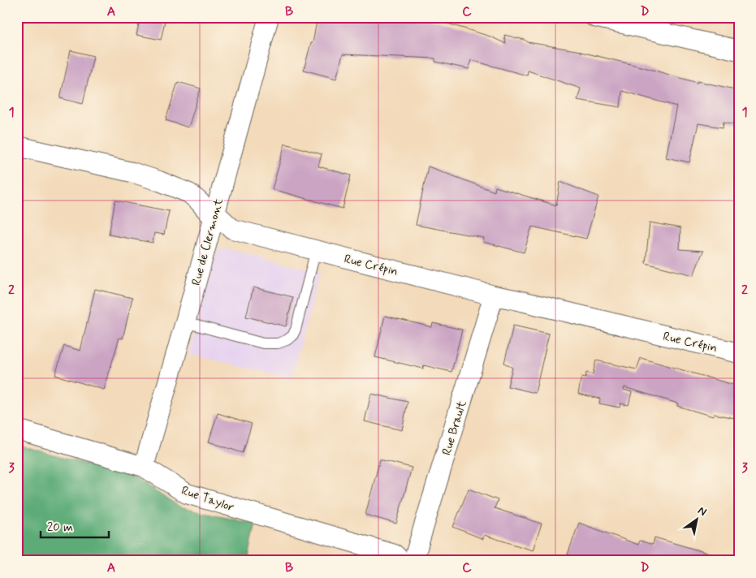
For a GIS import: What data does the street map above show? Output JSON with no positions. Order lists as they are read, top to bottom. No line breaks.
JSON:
{"streets":{"street":["Rue de Clermont","Rue Crépin","Rue Brault","Rue Taylor"]},"crossings":[["Rue de Clermont","Rue Crépin"],["Rue de Clermont","Rue Taylor"],["Rue Crépin","Rue Brault"]],"scale_bar":"20 m","north":"top right","grid":{"columns":["A","B","C","D"],"rows":["1","2","3"]}}
